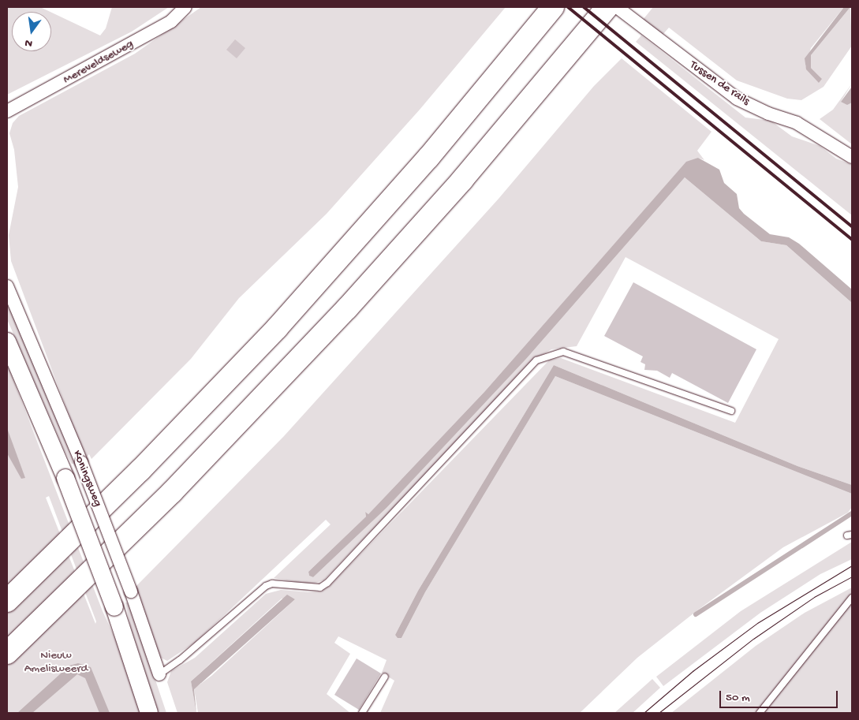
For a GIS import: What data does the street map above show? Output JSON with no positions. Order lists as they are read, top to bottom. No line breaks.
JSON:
{"streets":{"main road":["Koningsweg"],"street":["Mereveldseweg","Tussen de rails"]},"parks":["Nieuw Amelisweerd"],"scale_bar":"50 m","north":"bottom"}
